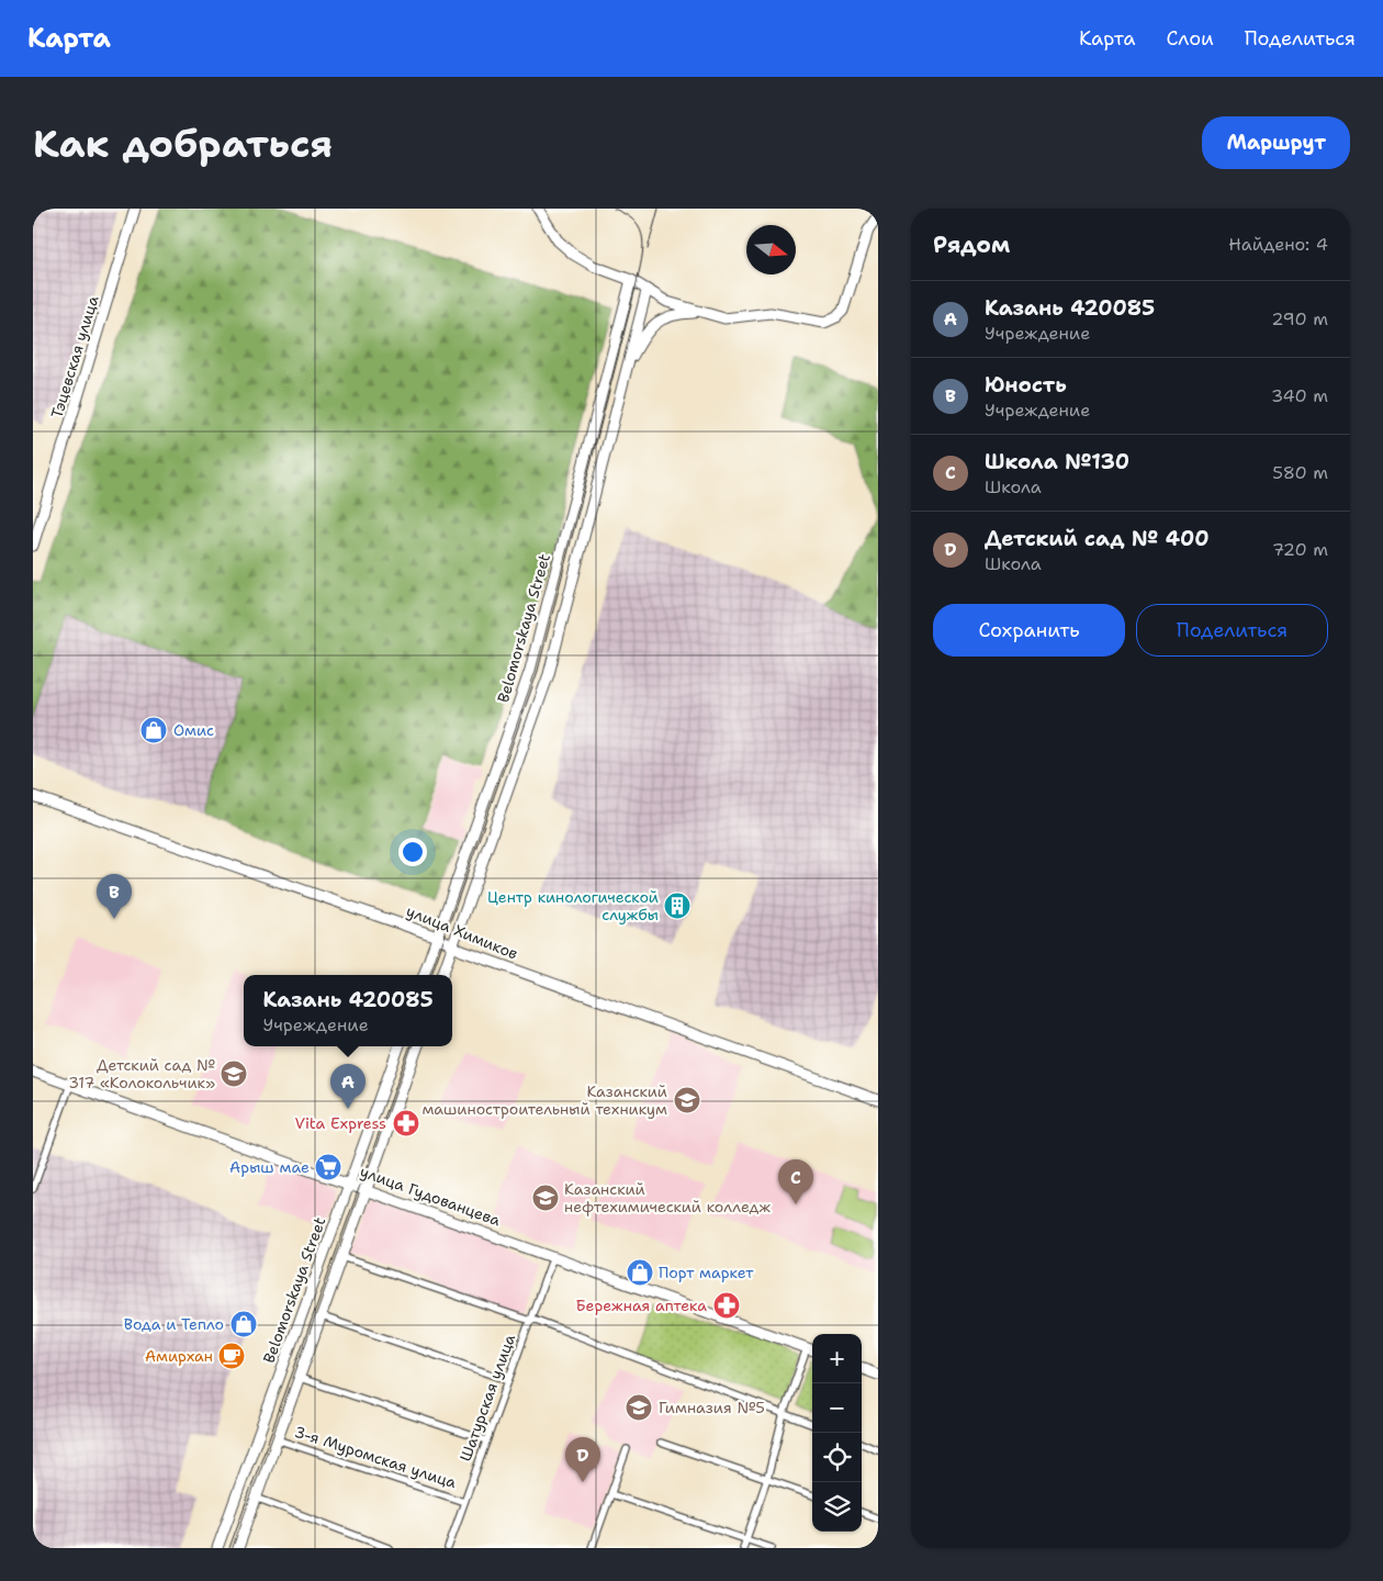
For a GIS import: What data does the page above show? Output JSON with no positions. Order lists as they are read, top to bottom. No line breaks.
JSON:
{"streets":{"main road":["Тэцевская улица","Belomorskaya Street","улица Химиков","улица Гудованцева"],"street":["Шатурская улица","3-я Муромская улица"]},"crossings":[["Belomorskaya Street","улица Химиков"],["Belomorskaya Street","улица Гудованцева"],["улица Гудованцева","Шатурская улица"],["Шатурская улица","3-я Муромская улица"]],"places":{"shop":["Омис","Порт маркет","Вода и Тепло"],"building":["Центр кинологической службы"],"school or university":["Детский сад № 317 «Колокольчик»","Казанский машиностроительный техникум","Казанский нефтехимический колледж","Гимназия №5"],"pharmacy":["Vita Express","Бережная аптека"],"supermarket":["Арыш мае"],"cafe":["Амирхан"]},"north":"right","page":{"header":"Карта","nav":["Карта","Слои","Поделиться"],"buttons":["Маршрут",["Сохранить","Поделиться"]],"title":"Как добраться","heading":["Рядом","Найдено: 4"],"list":[{"mark":"A","name":"Казань 420085","note":"Учреждение","value":"290 m"},{"mark":"B","name":"Юность","note":"Учреждение","value":"340 m"},{"mark":"C","name":"Школа №130","note":"Школа","value":"580 m"},{"mark":"D","name":"Детский сад № 400","note":"Школа","value":"720 m"}],"pins":["B","A","C","D"],"popup":["Казань 420085","Учреждение"],"map_buttons":["+","−"]}}
